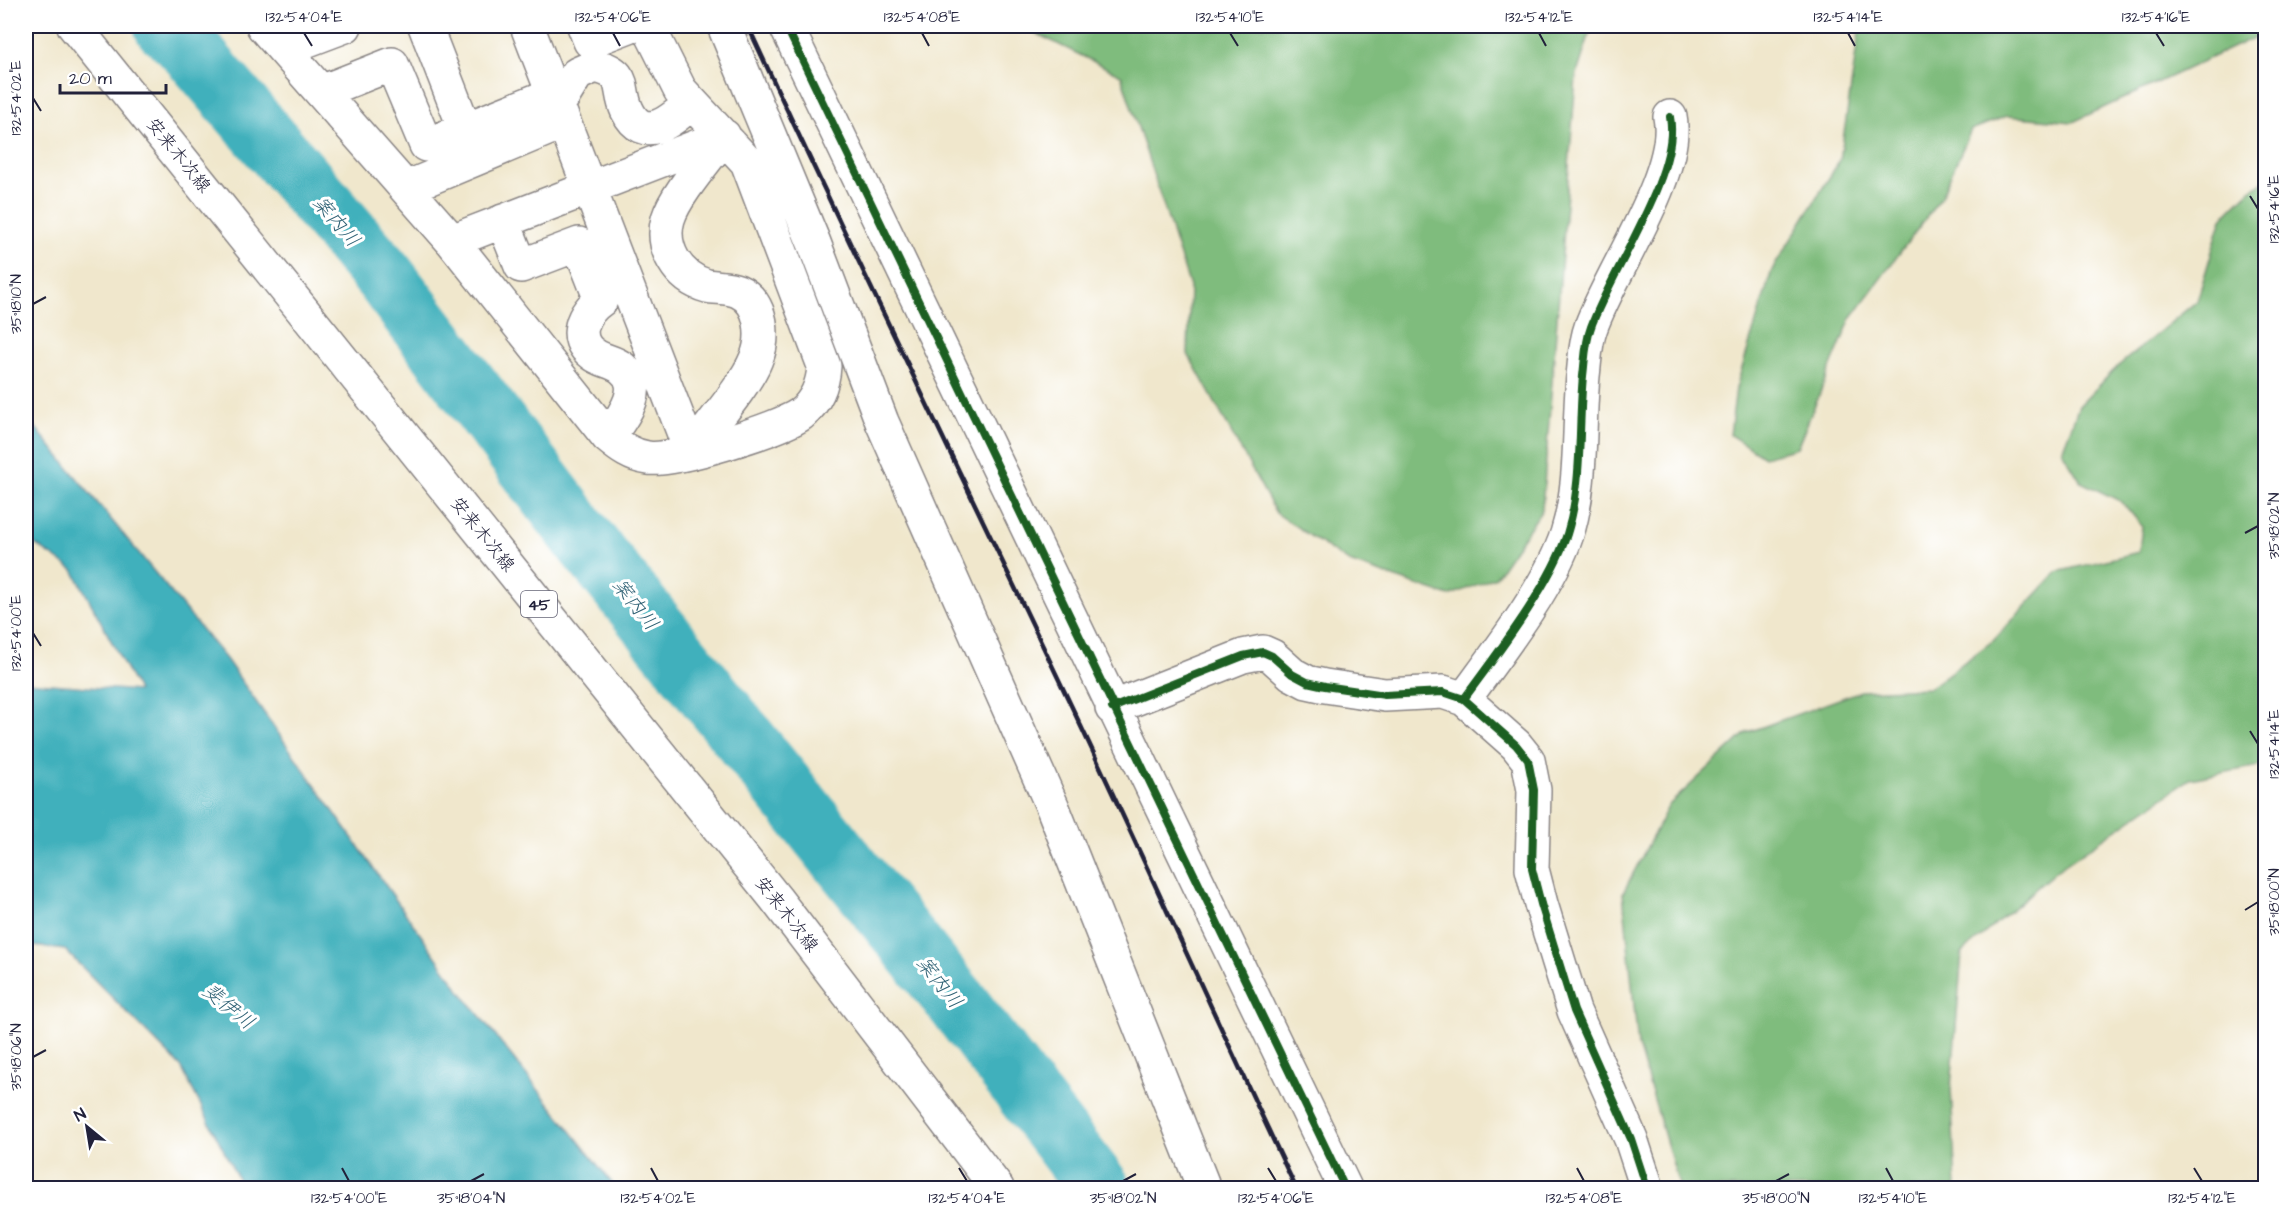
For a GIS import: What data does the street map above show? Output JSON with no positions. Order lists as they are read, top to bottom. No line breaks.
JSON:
{"streets":{"street":["安来木次線","45"]},"water":["案内川","斐伊川"],"scale_bar":"20 m","north":"top left","coordinates":["132°54'04\"E","132°54'06\"E","132°54'08\"E","132°54'10\"E","132°54'12\"E","132°54'14\"E","132°54'16\"E","132°54'02\"E","35°18'10\"N","35°18'02\"N","132°54'00\"E","35°18'00\"N","35°18'06\"N","35°18'04\"N"]}
